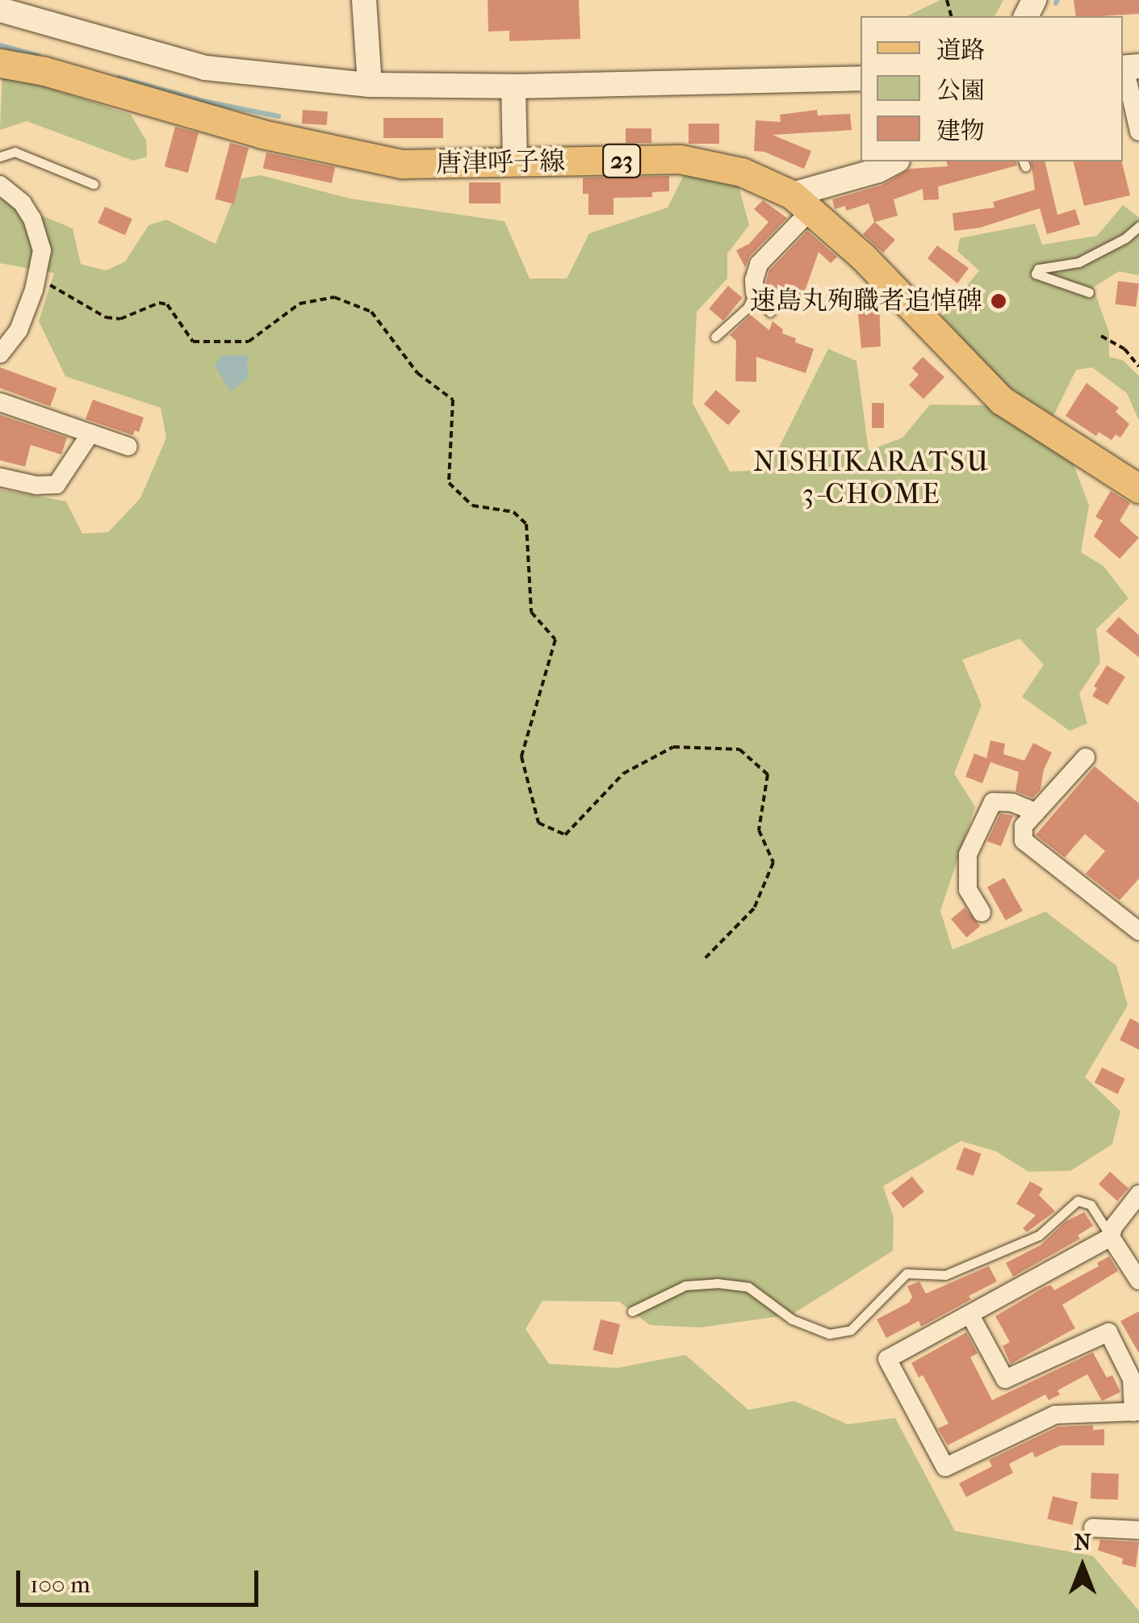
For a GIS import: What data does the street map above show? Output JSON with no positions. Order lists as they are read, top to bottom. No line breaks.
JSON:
{"streets":{"main road":["23","唐津呼子線"]},"districts":["NISHIKARATSU 3-CHOME"],"places":["速島丸殉職者追悼碑"],"legend":["道路","公園","建物"],"scale_bar":"100 m","north":"top"}
